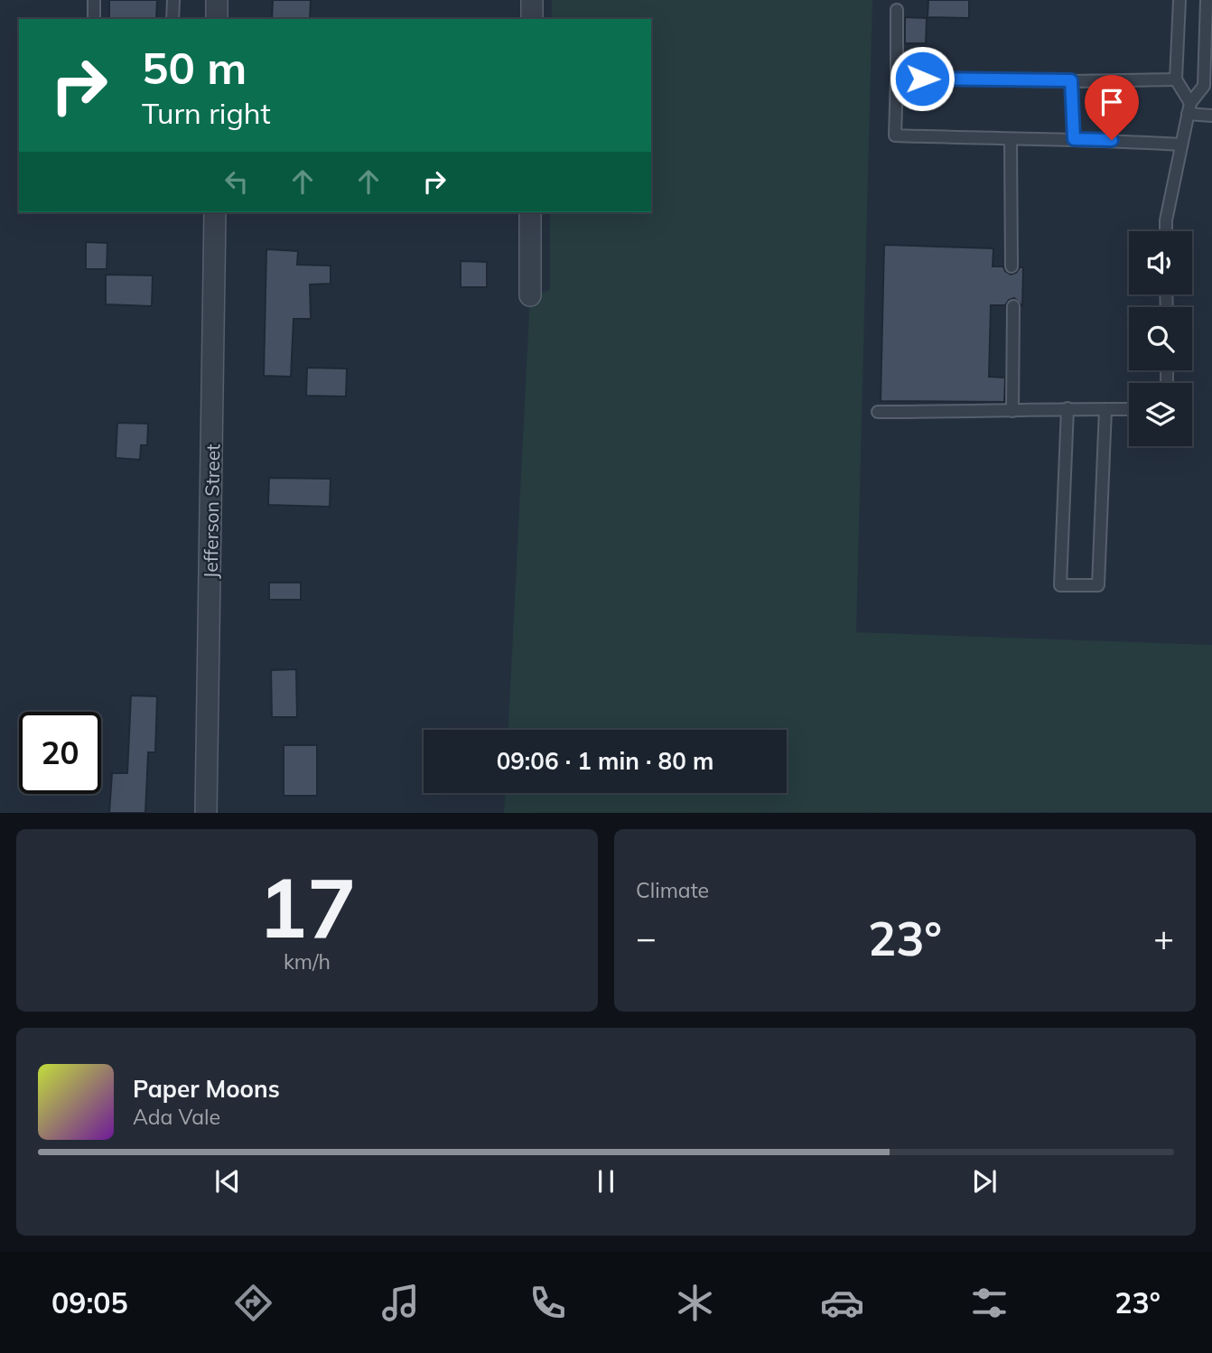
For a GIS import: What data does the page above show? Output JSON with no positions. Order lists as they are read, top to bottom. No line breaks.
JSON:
{"streets":{"street":["Jefferson Street"]},"page":{"turn":["50 m","Turn right"],"limit":"20","trip":"09:06 · 1 min · 80 m","tile":[["17","km/h"],"Climate"],"heat":["−","23°","+"],"song":["Paper Moons","Ada Vale"],"tabs":["09:05","23°"]}}
